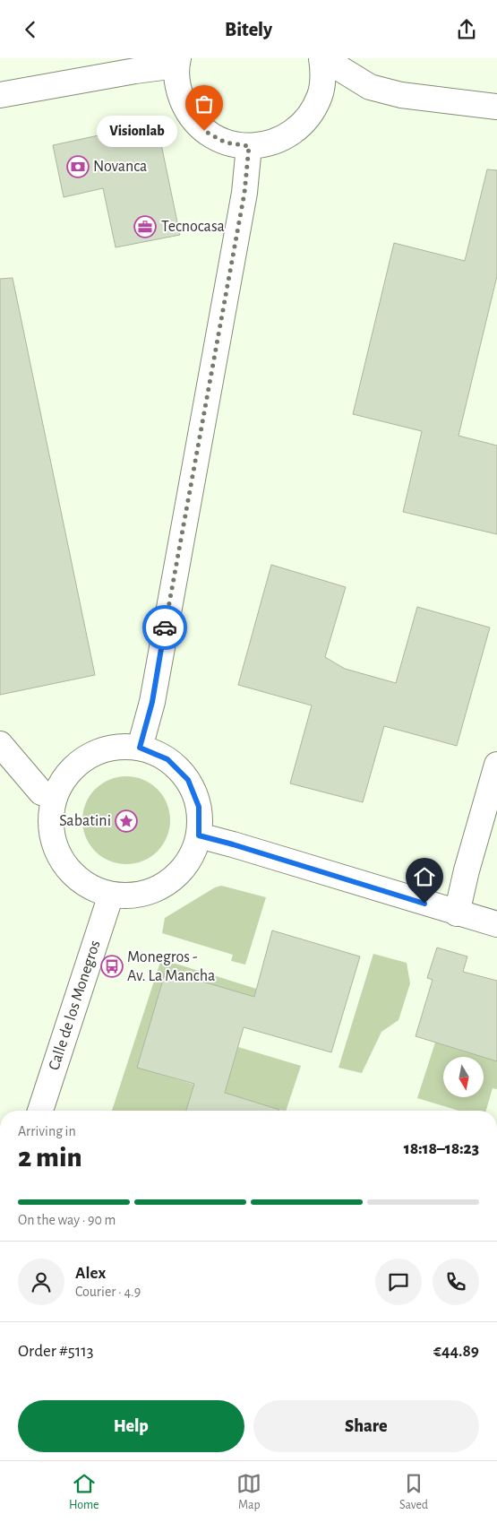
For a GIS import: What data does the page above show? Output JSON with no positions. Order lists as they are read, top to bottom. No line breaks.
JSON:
{"streets":{"street":["Calle de los Monegros"]},"places":{"other":["Visionlab"],"bank":["Novanca"],"office":["Tecnocasa"],"place":["Sabatini"],"bus stop":["Monegros - Av. La Mancha"]},"north":"bottom","page":{"header":"Bitely","bubble":"Visionlab","heading":["2 min","Arriving in","18:18–18:23"],"panel":["Alex","Courier · 4.9","Order #5113","€44.89"],"bar":"On the way · 90 m","buttons":["Help","Share"],"tabs":["Home","Map","Saved"]}}
